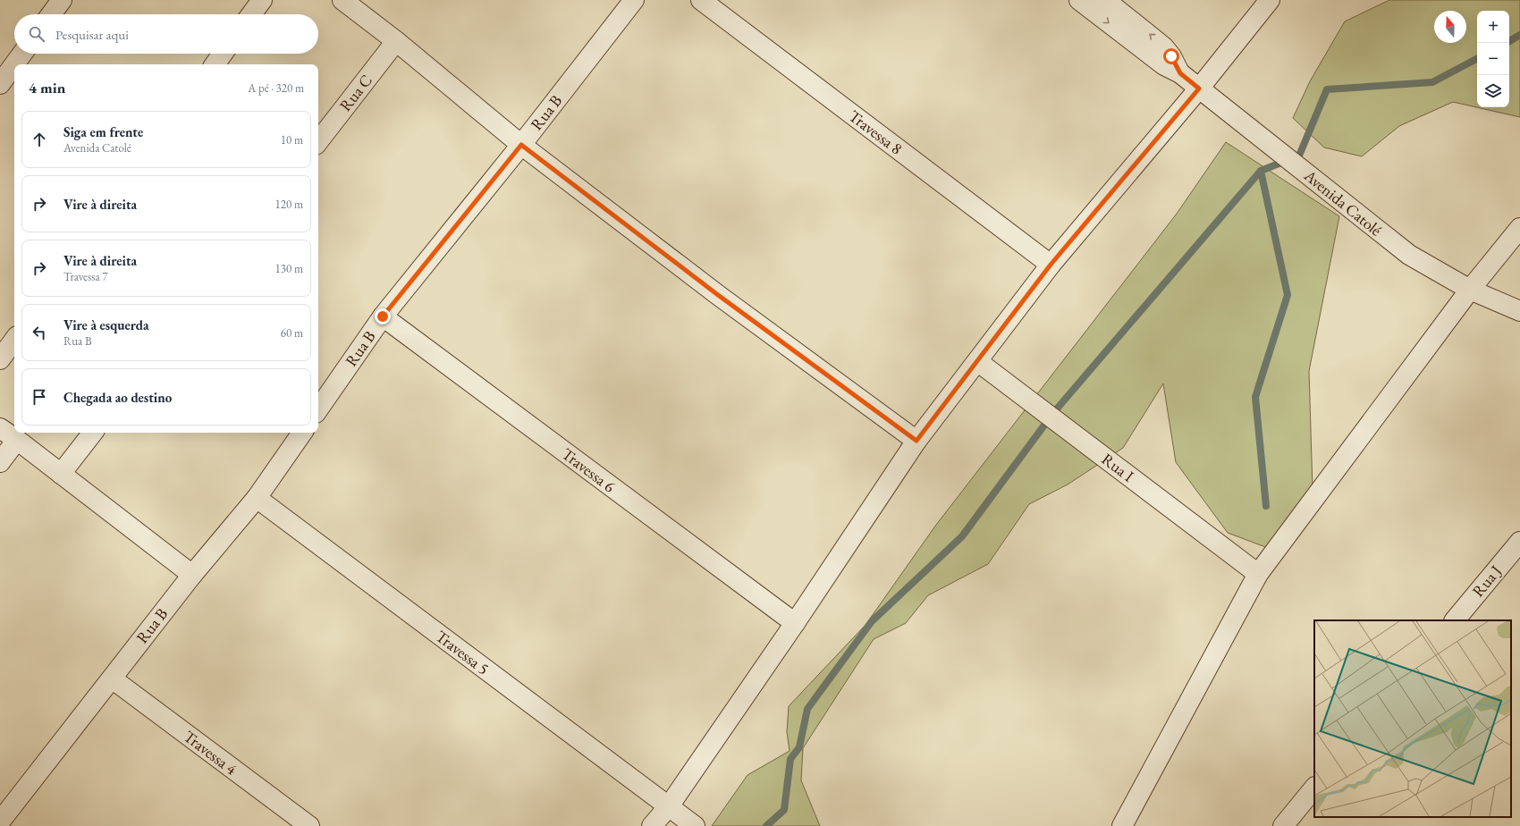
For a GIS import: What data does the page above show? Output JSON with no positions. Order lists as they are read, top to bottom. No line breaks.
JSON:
{"streets":{"street":["Rua C","Rua B","Travessa 8","Avenida Catolé","Rua I","Travessa 6","Rua J","Travessa 5","Travessa 4"]},"crossings":[["Rua B","Travessa 6"],["Rua B","Travessa 5"],["Rua B","Travessa 4"]],"north":"top","page":{"map_buttons":["+","−"],"search":"Pesquisar aqui","heading":["4 min","A pé · 320 m"],"list":[["Siga em frente","Avenida Catolé","10 m"],["Vire à direita","120 m"],["Vire à direita","Travessa 7","130 m"],["Vire à esquerda","Rua B","60 m"],"Chegada ao destino"]}}
